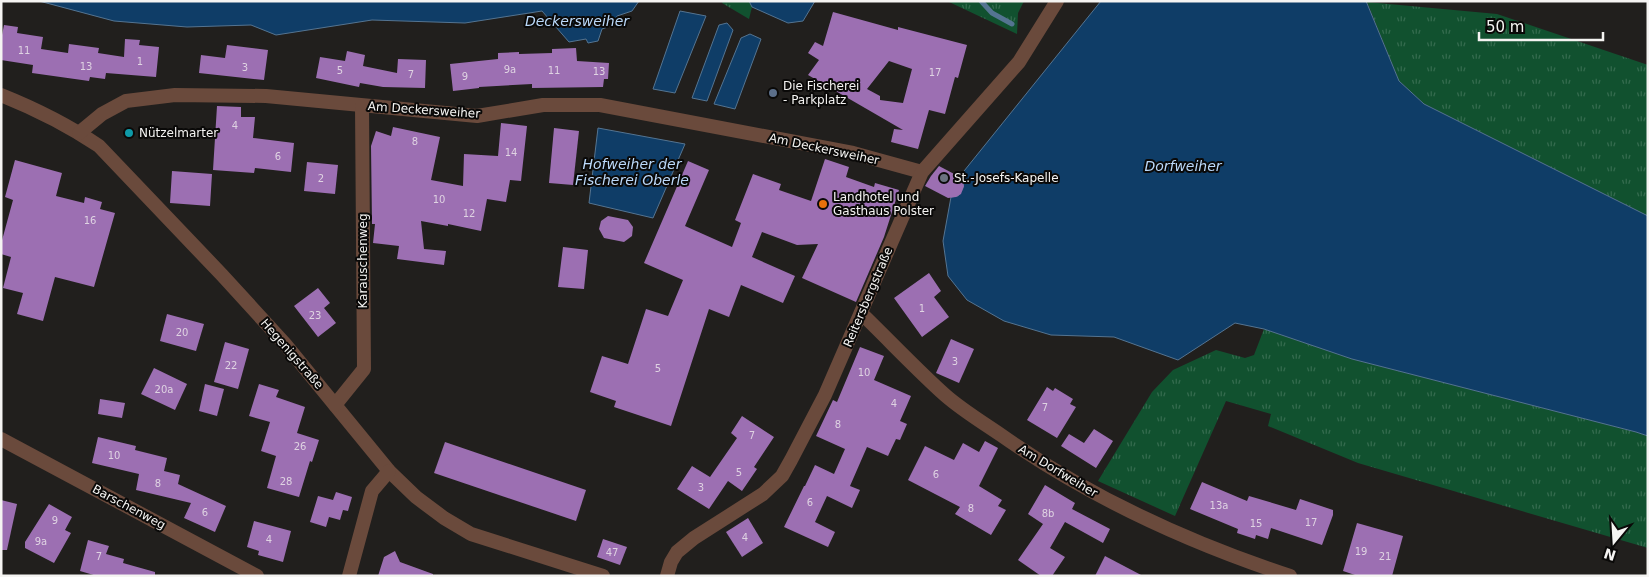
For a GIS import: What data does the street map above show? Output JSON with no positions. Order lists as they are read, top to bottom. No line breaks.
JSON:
{"streets":{"street":["Am Deckersweiher","Karauschenweg","Reitersbergstraße","Hegenigstraße","Am Dorfweiher","Barschenweg"]},"crossings":[["Am Deckersweiher","Karauschenweg"],["Am Deckersweiher","Reitersbergstraße"],["Am Deckersweiher","Hegenigstraße"],["Karauschenweg","Hegenigstraße"],["Reitersbergstraße","Am Dorfweiher"]],"water":["Deckersweiher","Hofweiher der Fischerei Oberle","Dorfweiher"],"places":["Die Fischerei - Parkplatz","Nützelmarter","St.-Josefs-Kapelle","Landhotel und Gasthaus Polster"],"house_numbers":["11","1","13","3","9a","5","11","13","17","7","9","4","8","14","6","2","10","12","16","1","23","20","3","22","5","10","20a","4","7","8","7","26","10","5","6","28","8","3","6","13a","8","6","8b","9","17","15","4","4","9a","19","47","7","21"],"scale_bar":"50 m","north":"bottom"}
